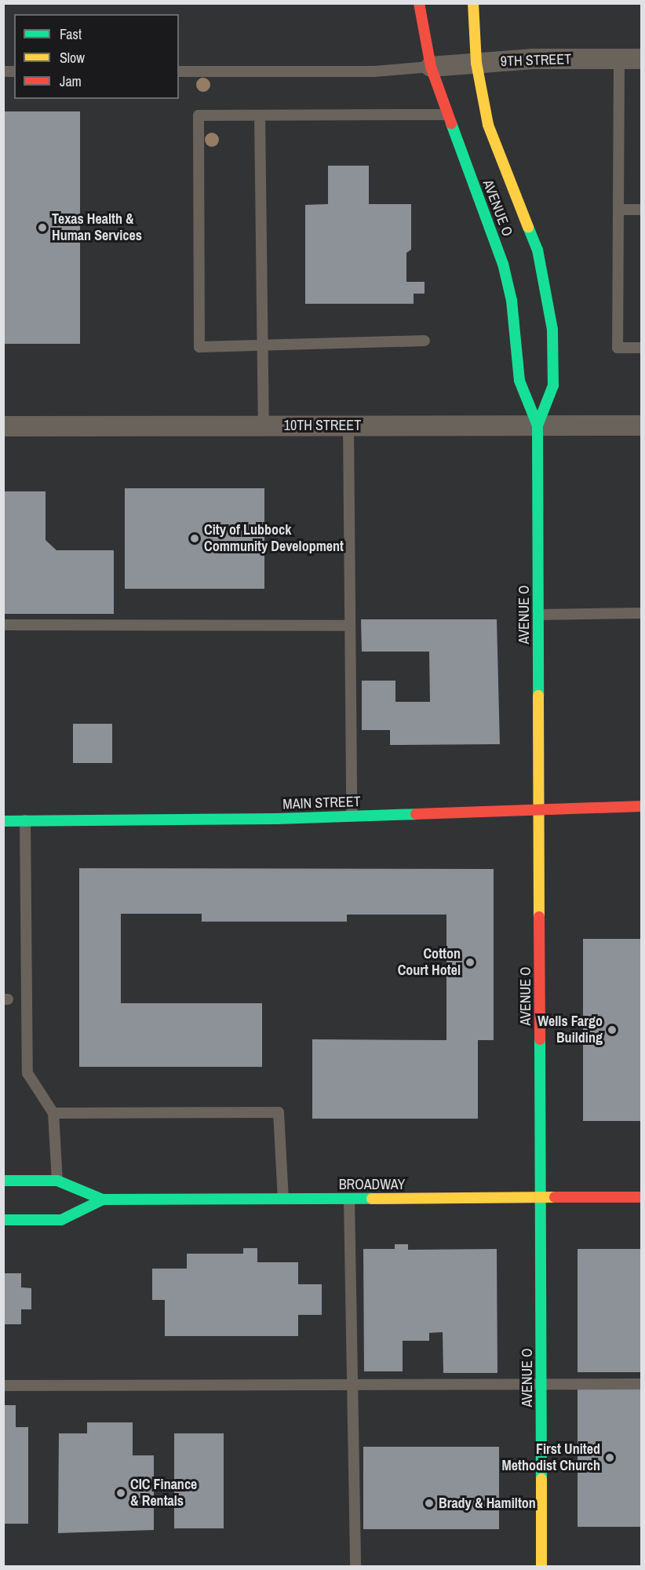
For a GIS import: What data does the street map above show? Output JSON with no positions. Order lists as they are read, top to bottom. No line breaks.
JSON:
{"streets":{"street":["9TH STREET","AVENUE O","10TH STREET","MAIN STREET","BROADWAY"]},"crossings":[["9TH STREET","AVENUE O"],["AVENUE O","10TH STREET"],["AVENUE O","MAIN STREET"],["AVENUE O","BROADWAY"]],"places":["Texas Health & Human Services","City of Lubbock Community Development","Cotton Court Hotel","Wells Fargo Building","First United Methodist Church","CIC Finance & Rentals","Brady & Hamilton"],"legend":["Fast","Slow","Jam"]}
